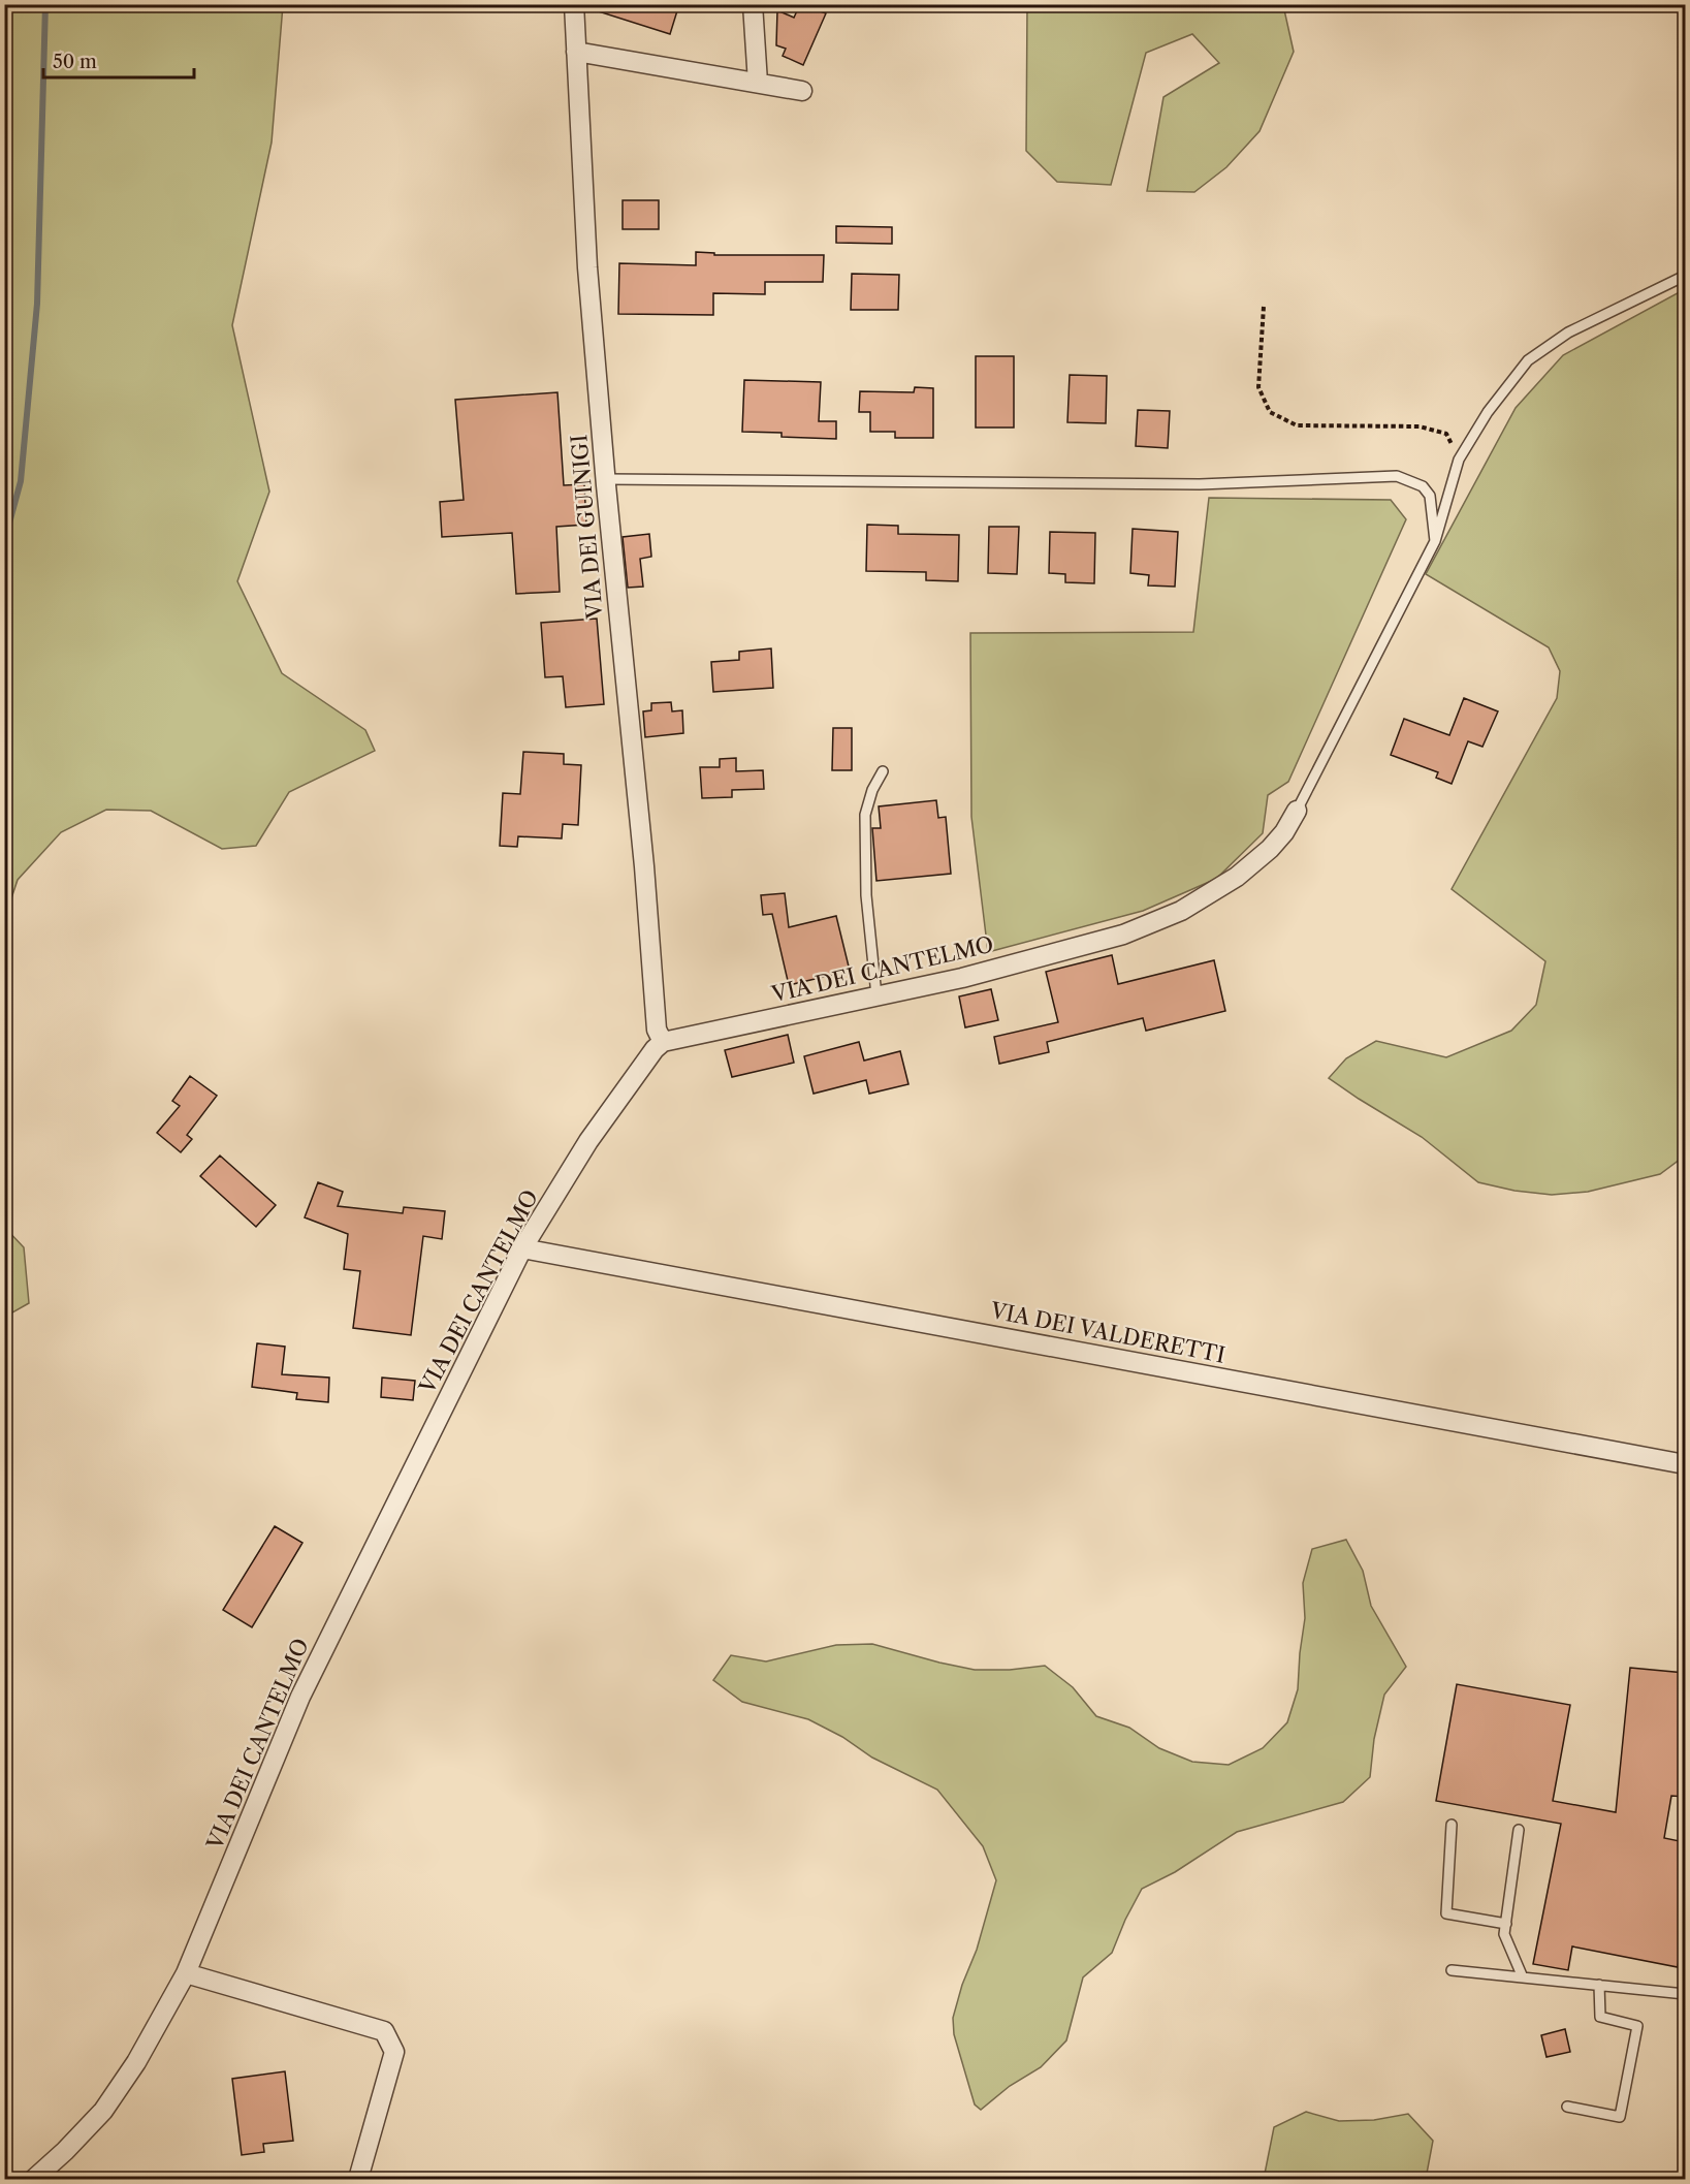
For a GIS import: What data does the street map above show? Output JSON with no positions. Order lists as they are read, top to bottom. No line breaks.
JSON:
{"streets":{"street":["VIA DEI GUINIGI","VIA DEI CANTELMO","VIA DEI VALDERETTI"]},"crossings":[["VIA DEI GUINIGI","VIA DEI CANTELMO"],["VIA DEI CANTELMO","VIA DEI VALDERETTI"]],"scale_bar":"50 m"}
